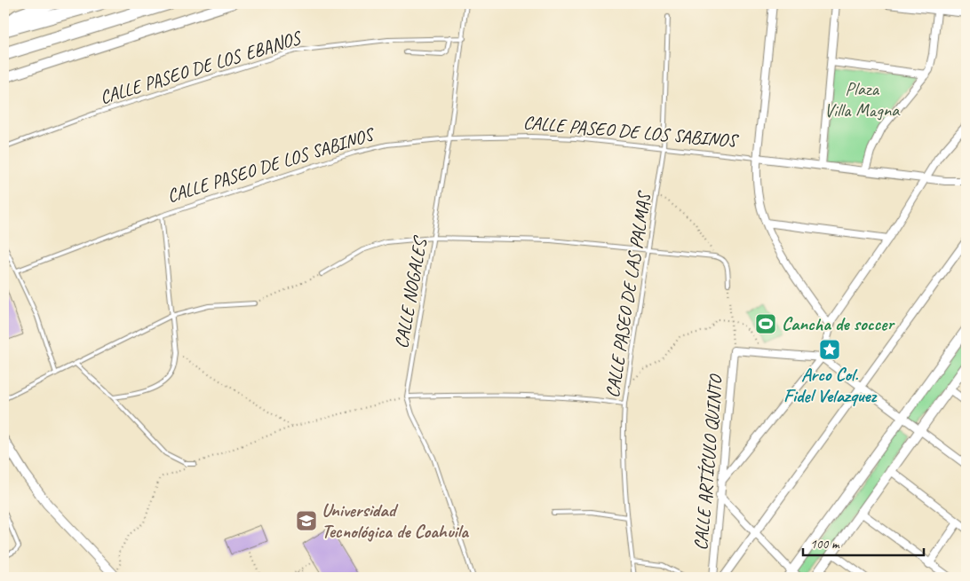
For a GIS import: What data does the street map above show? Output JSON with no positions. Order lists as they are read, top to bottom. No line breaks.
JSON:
{"streets":{"street":["CALLE PASEO DE LOS SABINOS","CALLE ARTÍCULO QUINTO"],"lane":["CALLE PASEO DE LOS EBANOS","CALLE NOGALES","CALLE PASEO DE LAS PALMAS"]},"crossings":[["CALLE PASEO DE LOS EBANOS","CALLE NOGALES"],["CALLE PASEO DE LOS SABINOS","CALLE NOGALES"],["CALLE PASEO DE LOS SABINOS","CALLE PASEO DE LAS PALMAS"]],"parks":["Plaza Villa Magna"],"places":{"sports":["Cancha de soccer"],"place":["Arco Col. Fidel Velazquez"],"school or university":["Universidad Tecnológica de Coahuila"]},"scale_bar":"100 m"}
